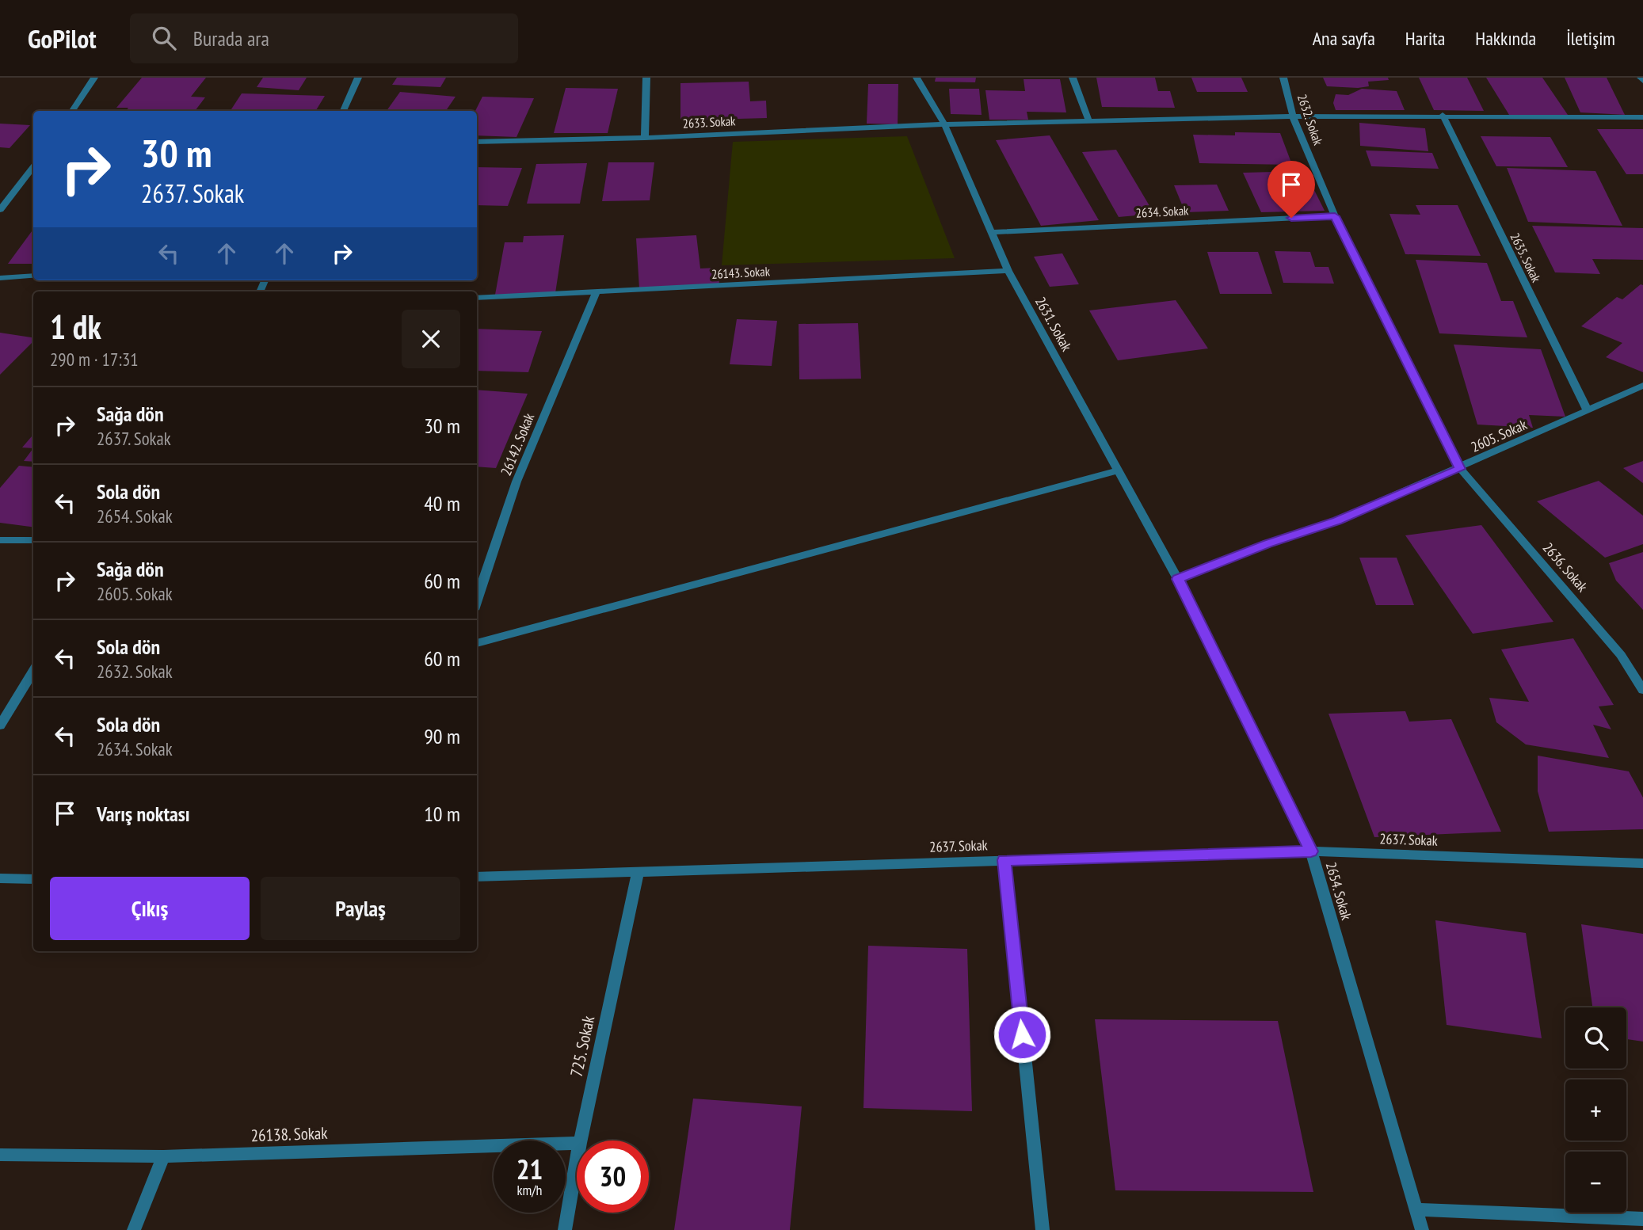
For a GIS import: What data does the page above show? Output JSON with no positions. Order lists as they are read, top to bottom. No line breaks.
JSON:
{"streets":{"street":["2632. Sokak","2633. Sokak","2634. Sokak","2635. Sokak","26143. Sokak","2631. Sokak","2605. Sokak","26142. Sokak","2636. Sokak","2637. Sokak","2654. Sokak","725. Sokak","26138. Sokak"]},"crossings":[["2632. Sokak","2633. Sokak"],["2632. Sokak","2634. Sokak"],["2632. Sokak","2605. Sokak"],["2632. Sokak","2636. Sokak"],["2633. Sokak","2635. Sokak"],["2633. Sokak","2631. Sokak"],["2634. Sokak","2631. Sokak"],["2635. Sokak","2605. Sokak"],["26143. Sokak","2631. Sokak"],["26143. Sokak","26142. Sokak"],["2631. Sokak","2605. Sokak"],["2631. Sokak","2654. Sokak"],["2605. Sokak","2636. Sokak"],["2605. Sokak","2654. Sokak"],["2637. Sokak","2654. Sokak"],["2637. Sokak","725. Sokak"]],"page":{"header":"GoPilot","search":"Burada ara","nav":["Ana sayfa","Harita","Hakkında","İletişim"],"turn":["30 m","2637. Sokak"],"heading":["1 dk","290 m · 17:31"],"list":[{"name":"Sağa dön","note":"2637. Sokak","value":"30 m"},{"name":"Sola dön","note":"2654. Sokak","value":"40 m"},{"name":"Sağa dön","note":"2605. Sokak","value":"60 m"},{"name":"Sola dön","note":"2632. Sokak","value":"60 m"},{"name":"Sola dön","note":"2634. Sokak","value":"90 m"},{"name":"Varış noktası","value":"10 m"}],"buttons":["Çıkış","Paylaş"],"map_buttons":["+","−"],"speed":"21 km/h","limit":"30"}}
